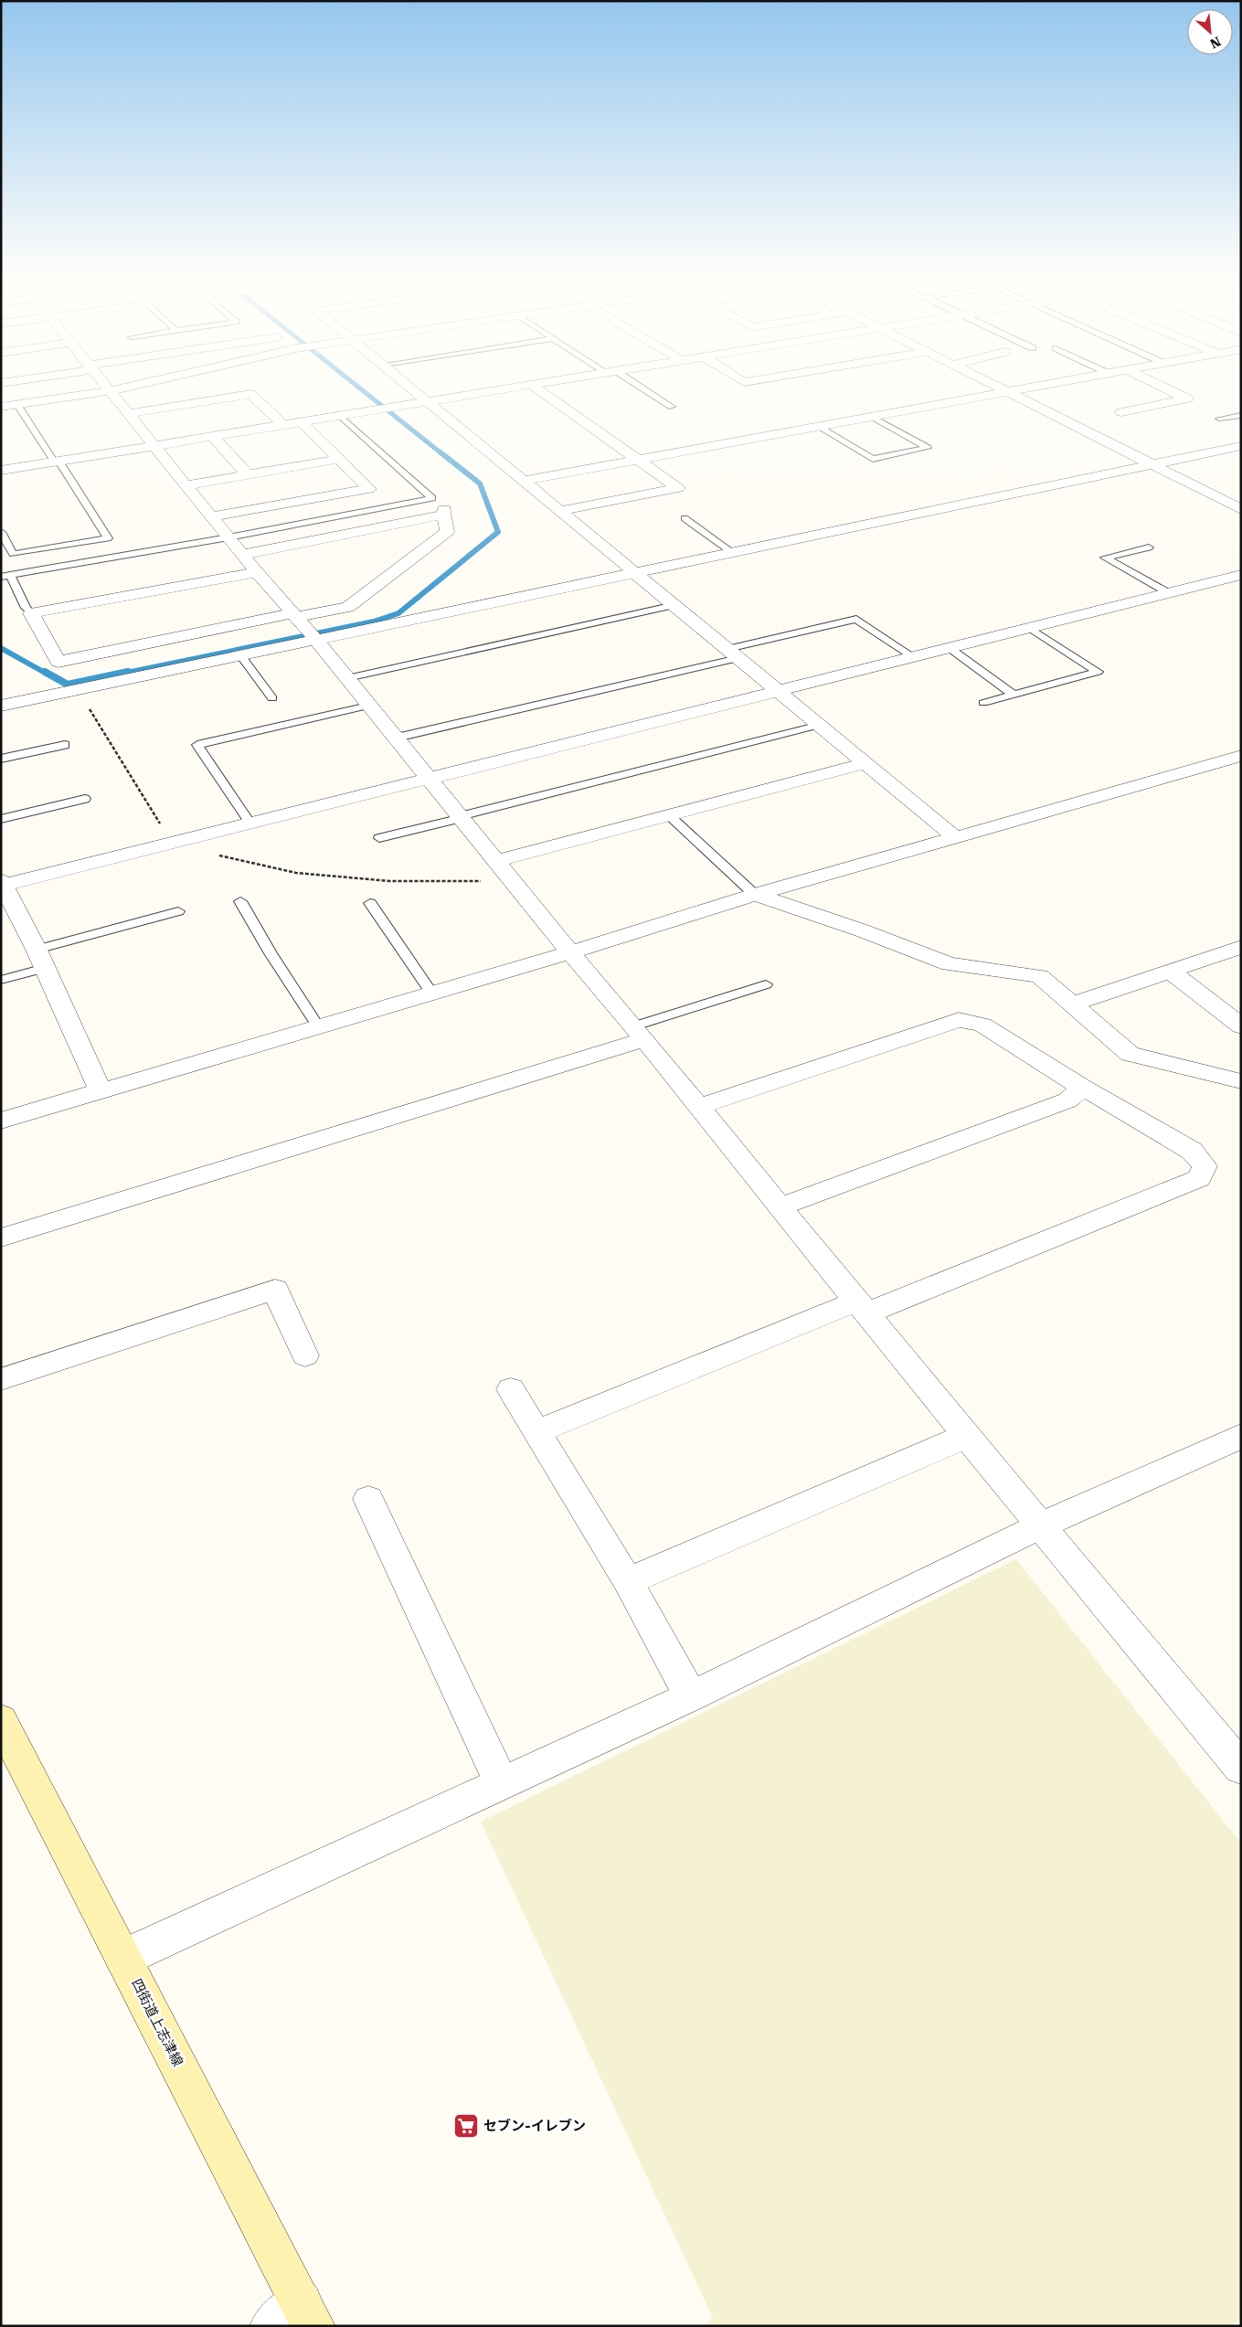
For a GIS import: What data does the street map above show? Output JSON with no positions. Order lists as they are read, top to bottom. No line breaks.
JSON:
{"streets":{"main road":["四街道上志津線"]},"places":{"supermarket":["セブン-イレブン"]},"north":"bottom right"}
